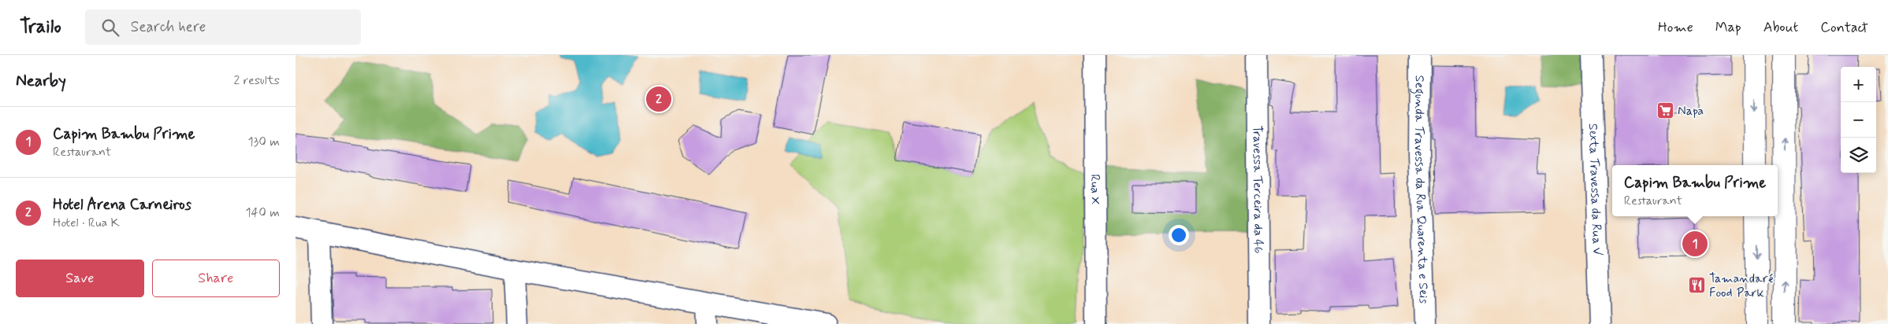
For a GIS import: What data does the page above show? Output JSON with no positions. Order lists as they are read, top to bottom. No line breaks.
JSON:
{"streets":{"street":["Rua X","Travessa Terceira da 46","Segunda Travessa da Rua Quarenta e Seis","Sexta Travessa da Rua V"]},"places":{"supermarket":["Napa"],"restaurant":["Tamandaré Food Park"]},"page":{"header":"Trailo","search":"Search here","nav":["Home","Map","About","Contact"],"heading":["Nearby","2 results"],"map_buttons":["+","−"],"pins":["2","1"],"list":[{"mark":"1","name":"Capim Bambu Prime","note":"Restaurant","value":"130 m"},{"mark":"2","name":"Hotel Arena Carneiros","note":"Hotel · Rua K","value":"140 m"}],"popup":["Capim Bambu Prime","Restaurant"],"buttons":["Save","Share"]}}
